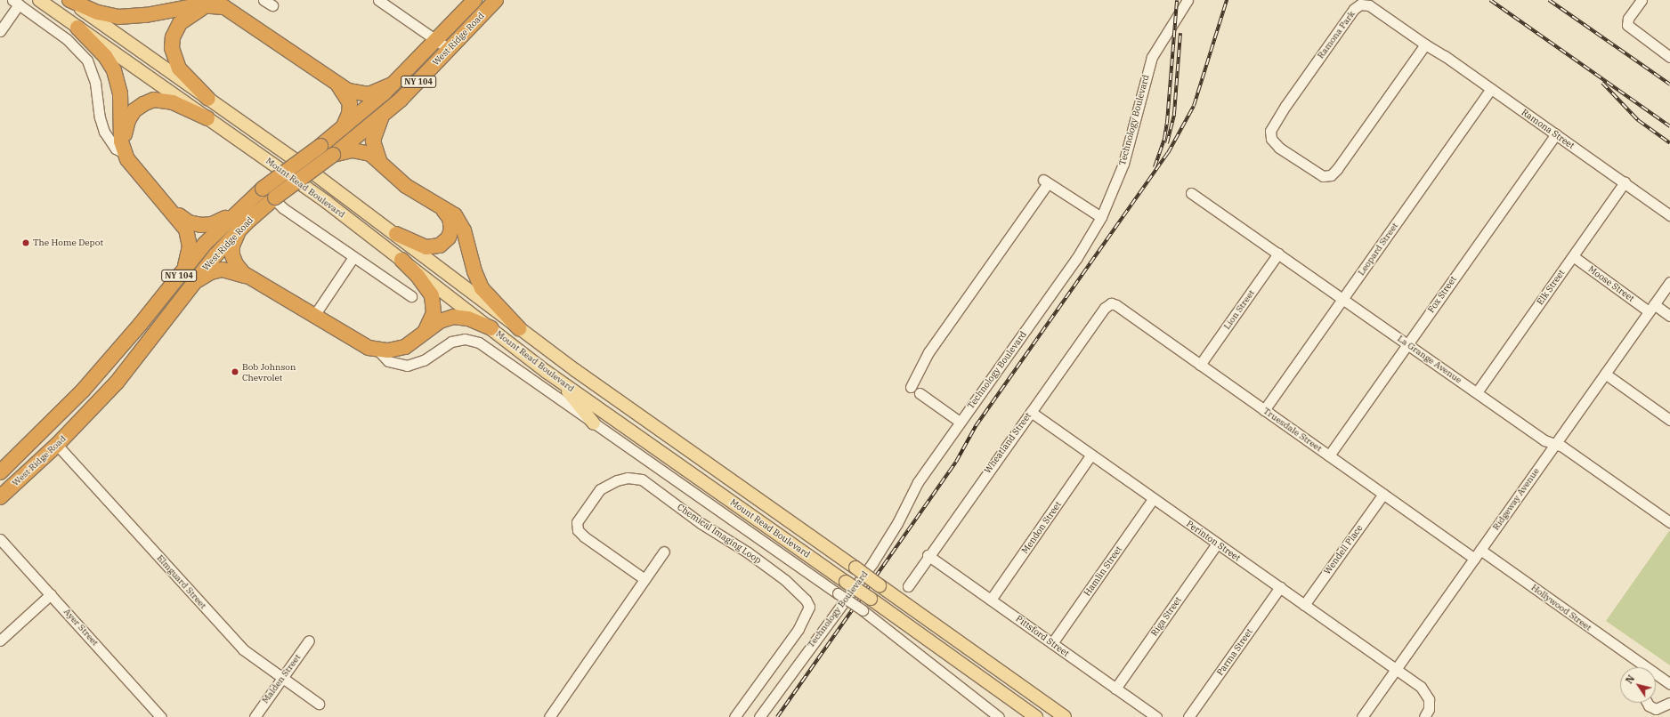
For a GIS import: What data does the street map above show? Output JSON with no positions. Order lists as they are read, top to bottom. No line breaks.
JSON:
{"streets":{"highway":["West Ridge Road","NY 104"],"main road":["Mount Read Boulevard"],"street":["Ramona Park","Technology Boulevard","Ramona Street","Leopard Street","Moose Street","Elk Street","Fox Street","Lion Street","La Grange Avenue","Truesdale Street","Wheatland Street","Ridgeway Avenue","Mendon Street","Chemical Imaging Loop","Perinton Street","Wendell Place","Hamlin Street","Elmguard Street","Hollywood Street","Riga Street","Ayer Street","Pittsford Street","Parma Street","Malden Street"]},"crossings":[["Ramona Park","Ramona Street"],["West Ridge Road","Elmguard Street"],["Ramona Street","Leopard Street"],["Ramona Street","Elk Street"],["Ramona Street","Fox Street"],["Leopard Street","La Grange Avenue"],["Leopard Street","Truesdale Street"],["Moose Street","Elk Street"],["Moose Street","Ridgeway Avenue"],["Elk Street","La Grange Avenue"],["Fox Street","La Grange Avenue"],["Fox Street","Truesdale Street"],["Lion Street","La Grange Avenue"],["Lion Street","Truesdale Street"],["La Grange Avenue","Ridgeway Avenue"],["Truesdale Street","Wheatland Street"],["Truesdale Street","Ridgeway Avenue"],["Truesdale Street","Wendell Place"],["Wheatland Street","Perinton Street"],["Wheatland Street","Pittsford Street"],["Ridgeway Avenue","Perinton Street"],["Ridgeway Avenue","Hollywood Street"],["Mendon Street","Perinton Street"],["Mendon Street","Pittsford Street"],["Perinton Street","Wendell Place"],["Perinton Street","Hamlin Street"],["Perinton Street","Riga Street"],["Perinton Street","Parma Street"],["Hamlin Street","Pittsford Street"],["Elmguard Street","Malden Street"],["Riga Street","Pittsford Street"]],"places":["The Home Depot","Bob Johnson Chevrolet"],"north":"top left"}
